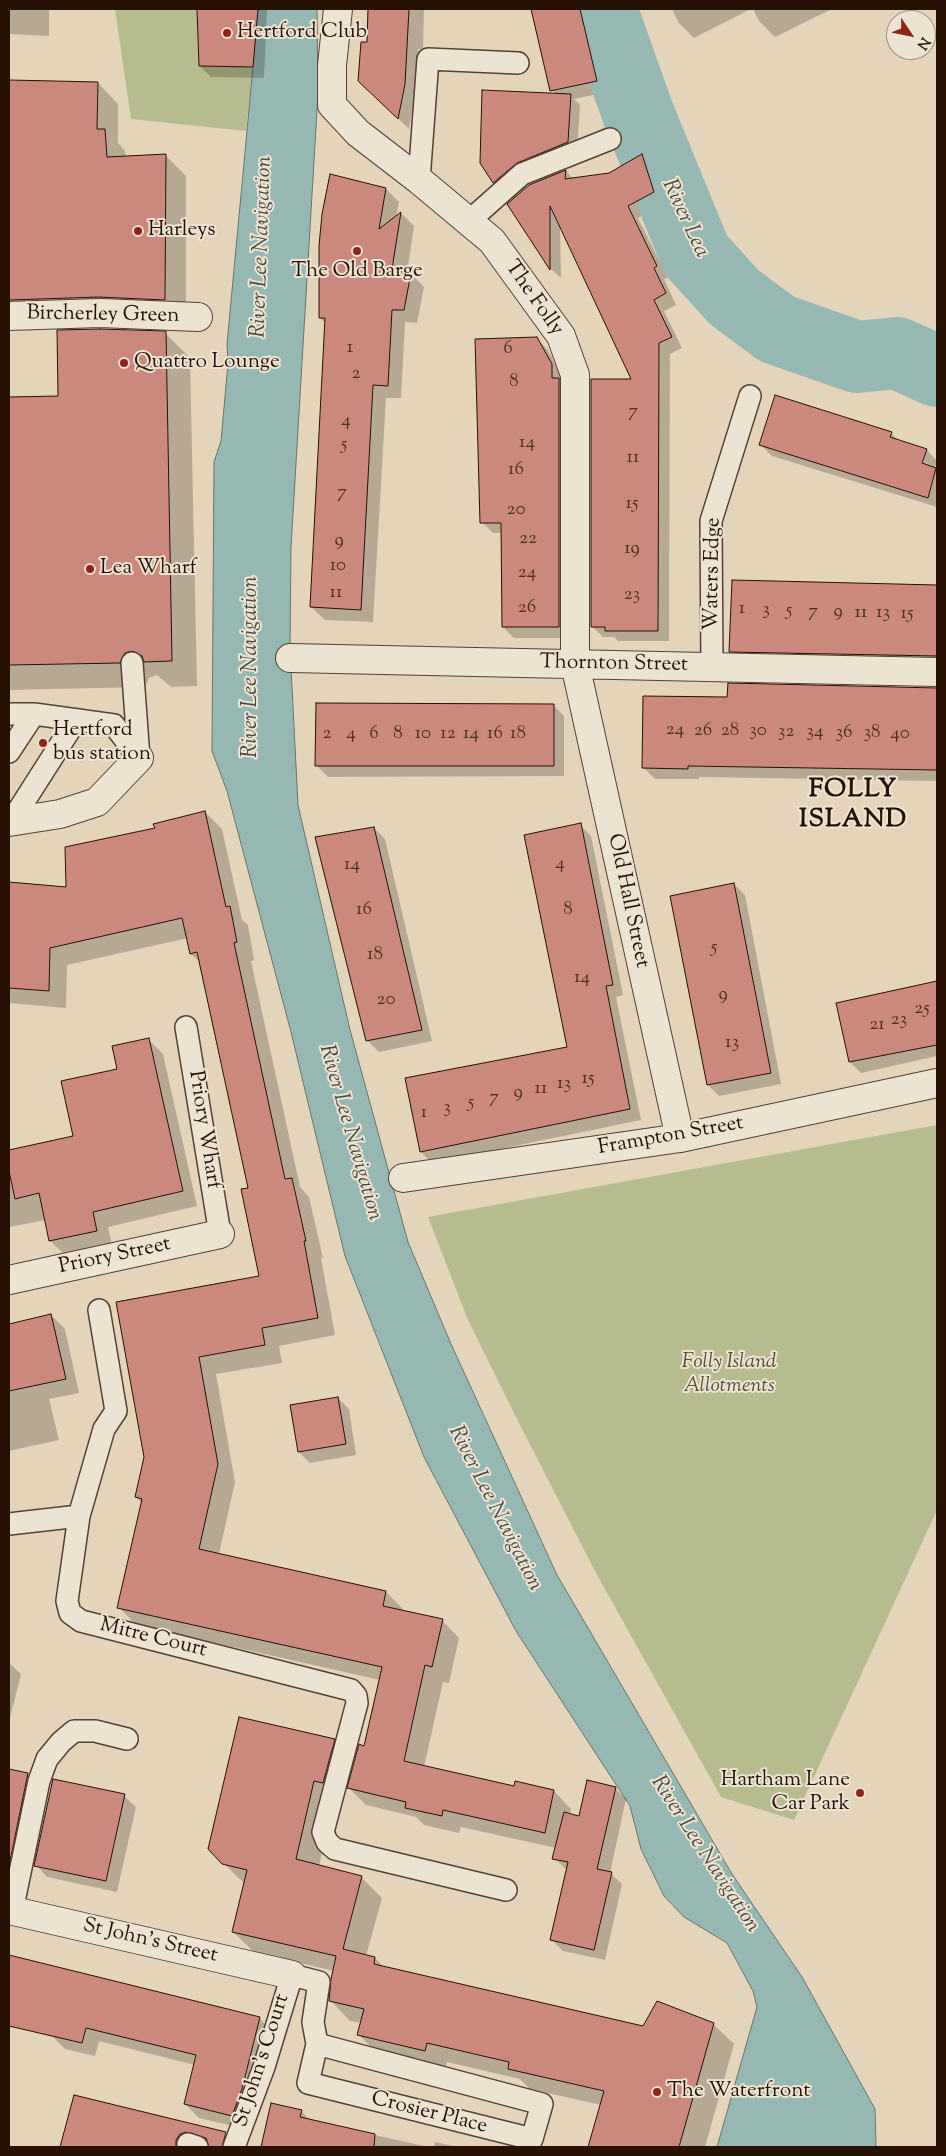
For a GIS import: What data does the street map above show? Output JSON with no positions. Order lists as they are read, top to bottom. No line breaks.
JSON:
{"streets":{"street":["The Folly","Bircherley Green","Thornton Street","Old Hall Street","Frampton Street","Priory Street","St John's Street"],"lane":["Waters Edge","Priory Wharf","Mitre Court","St John's Court","Crosier Place"]},"crossings":[["The Folly","Thornton Street"],["The Folly","Old Hall Street"],["Waters Edge","Thornton Street"],["Thornton Street","Old Hall Street"],["Old Hall Street","Frampton Street"],["Priory Wharf","Priory Street"],["St John's Street","St John's Court"],["St John's Street","Crosier Place"],["St John's Court","Crosier Place"]],"districts":["FOLLY ISLAND"],"water":["River Lea","River Lee Navigation"],"parks":["Folly Island Allotments"],"places":["Hertford Club","Harleys","The Old Barge","Quattro Lounge","Lea Wharf","Hertford bus station","Hartham Lane Car Park","The Waterfront"],"house_numbers":["1","6","2","8","7","4","14","5","11","16","7","15","20","22","9","19","10","24","11","23","26","1","3","5","7","9","11","13","15","24","26","28","30","32","34","36","38","2","4","6","8","10","12","14","16","18","40","4","14","16","8","5","18","14","9","20","25","23","21","13","15","13","11","9","7","5","3","1"],"north":"bottom right"}
